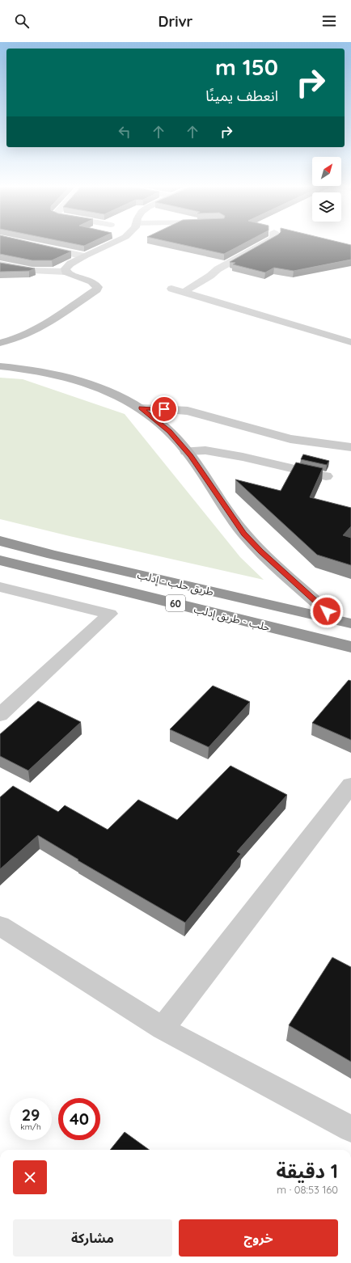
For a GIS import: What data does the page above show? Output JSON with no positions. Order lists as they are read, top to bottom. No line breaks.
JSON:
{"streets":{"highway":["طريق حلب - إدلب","60","حلب - طريق إدلب"]},"north":"top right","page":{"header":"Drivr","turn":["150 m","انعطف يمينًا"],"speed":"29 km/h","limit":"40","heading":["1 دقيقة","160 m · 08:53"],"buttons":["خروج","مشاركة"]}}
